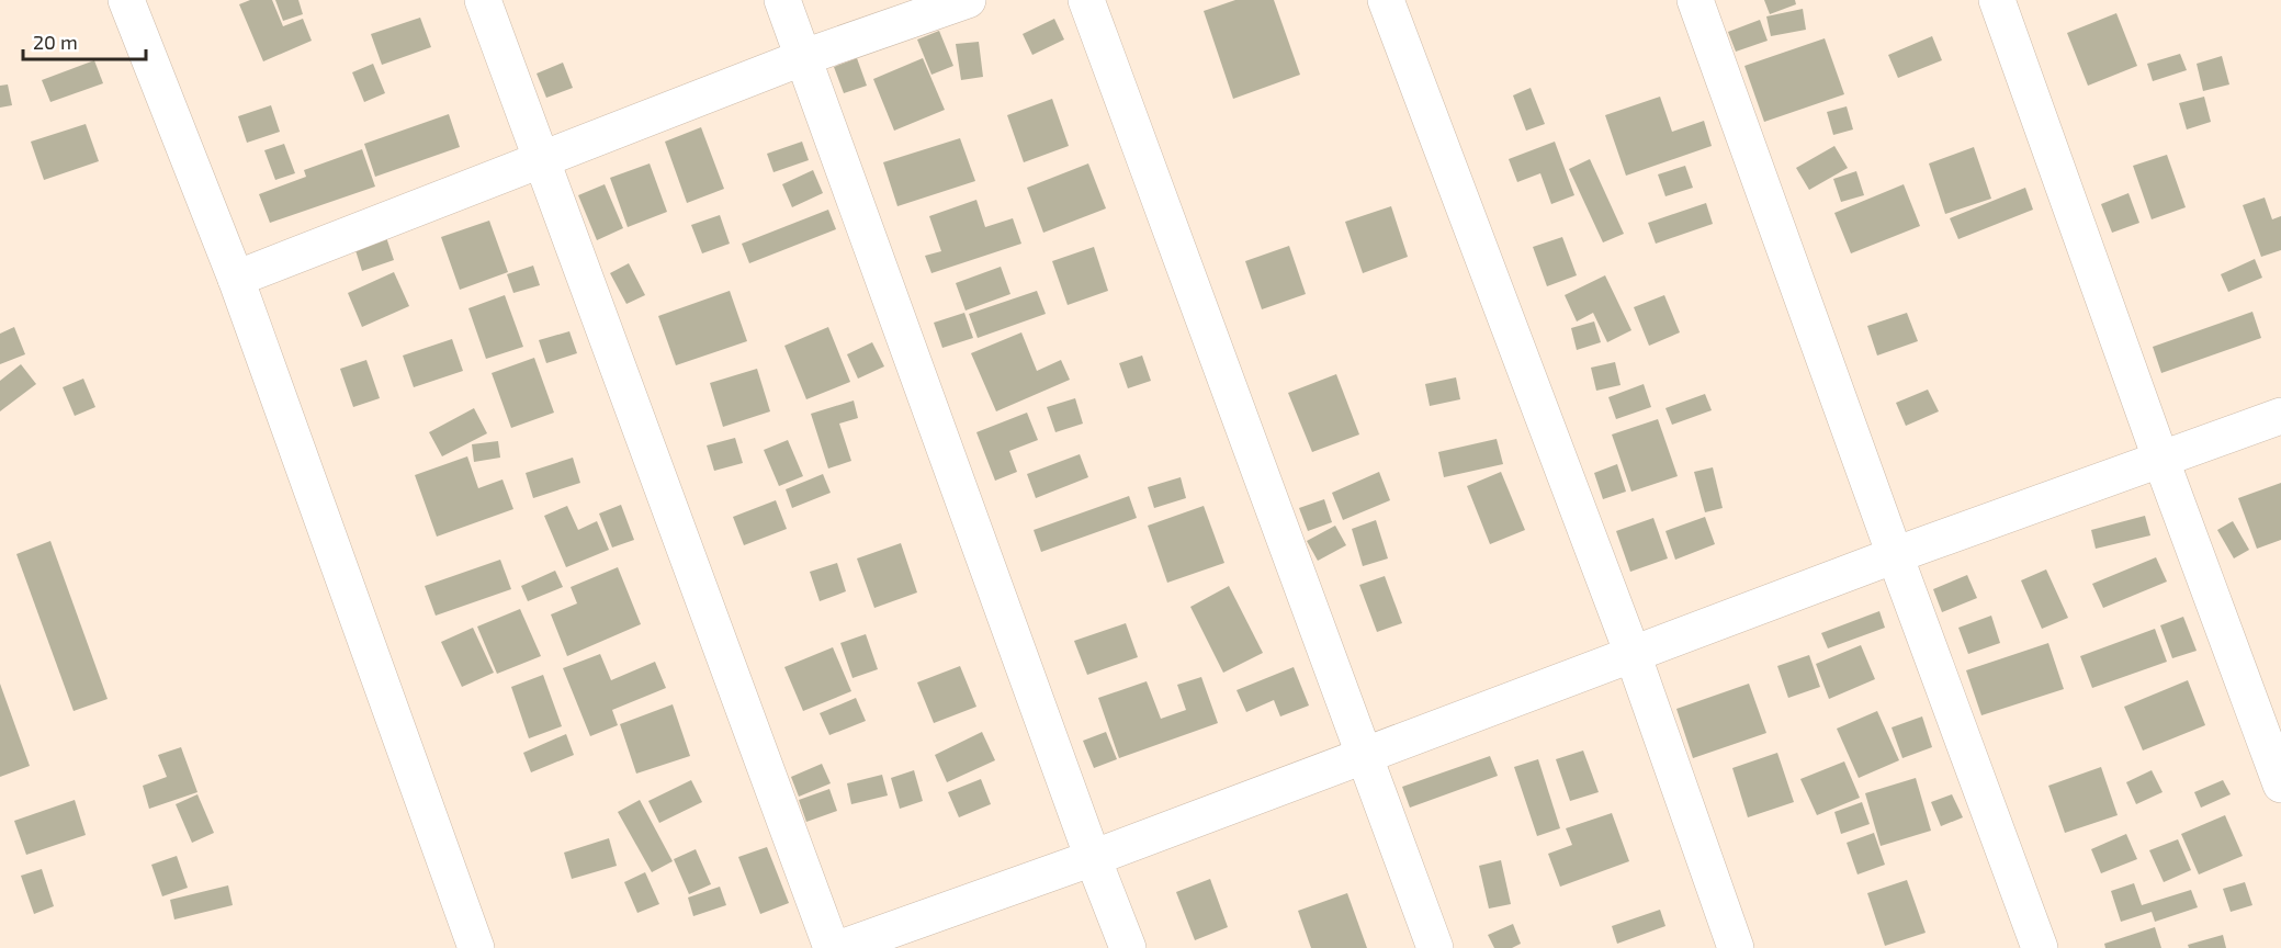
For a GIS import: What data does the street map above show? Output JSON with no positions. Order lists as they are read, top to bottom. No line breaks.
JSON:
{"scale_bar":"20 m"}
